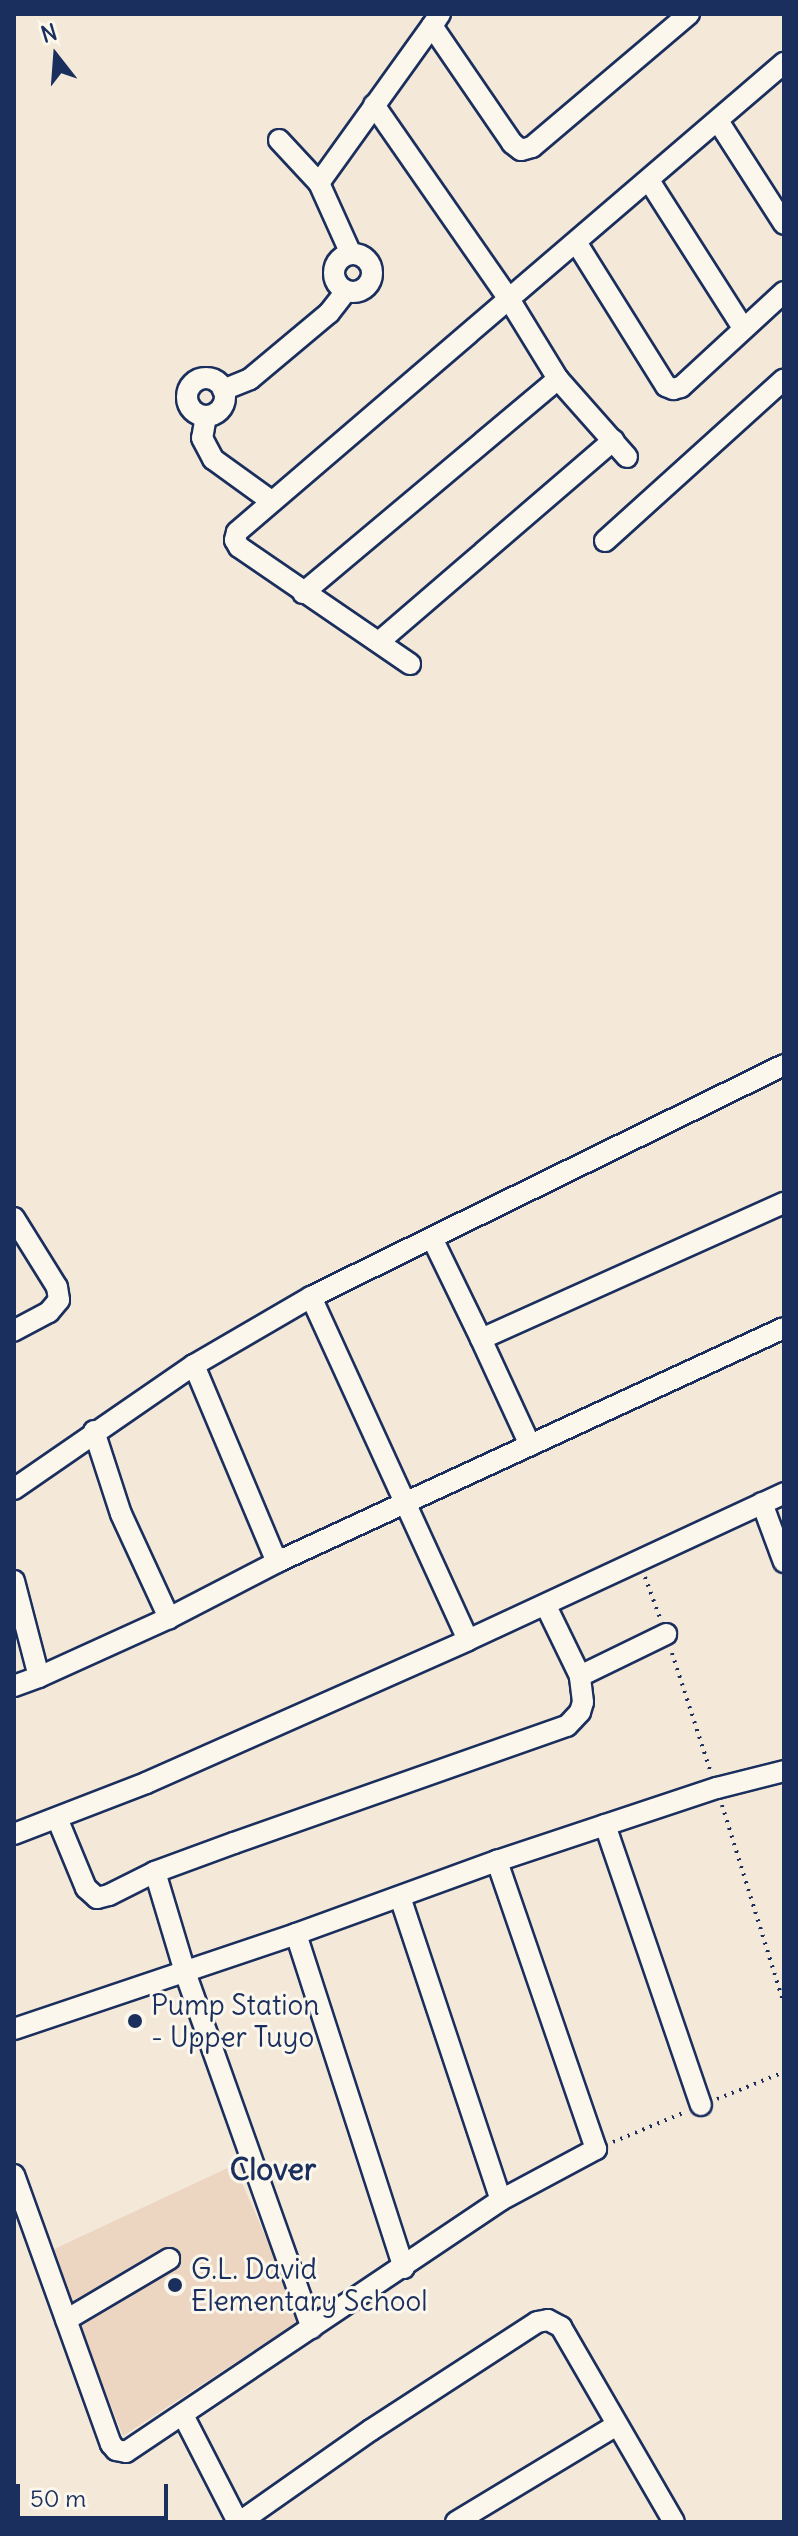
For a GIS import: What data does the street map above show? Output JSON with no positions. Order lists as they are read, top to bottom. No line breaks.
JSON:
{"districts":["Clover"],"places":["Pump Station - Upper Tuyo","G.L. David Elementary School"],"scale_bar":"50 m","north":"top"}
